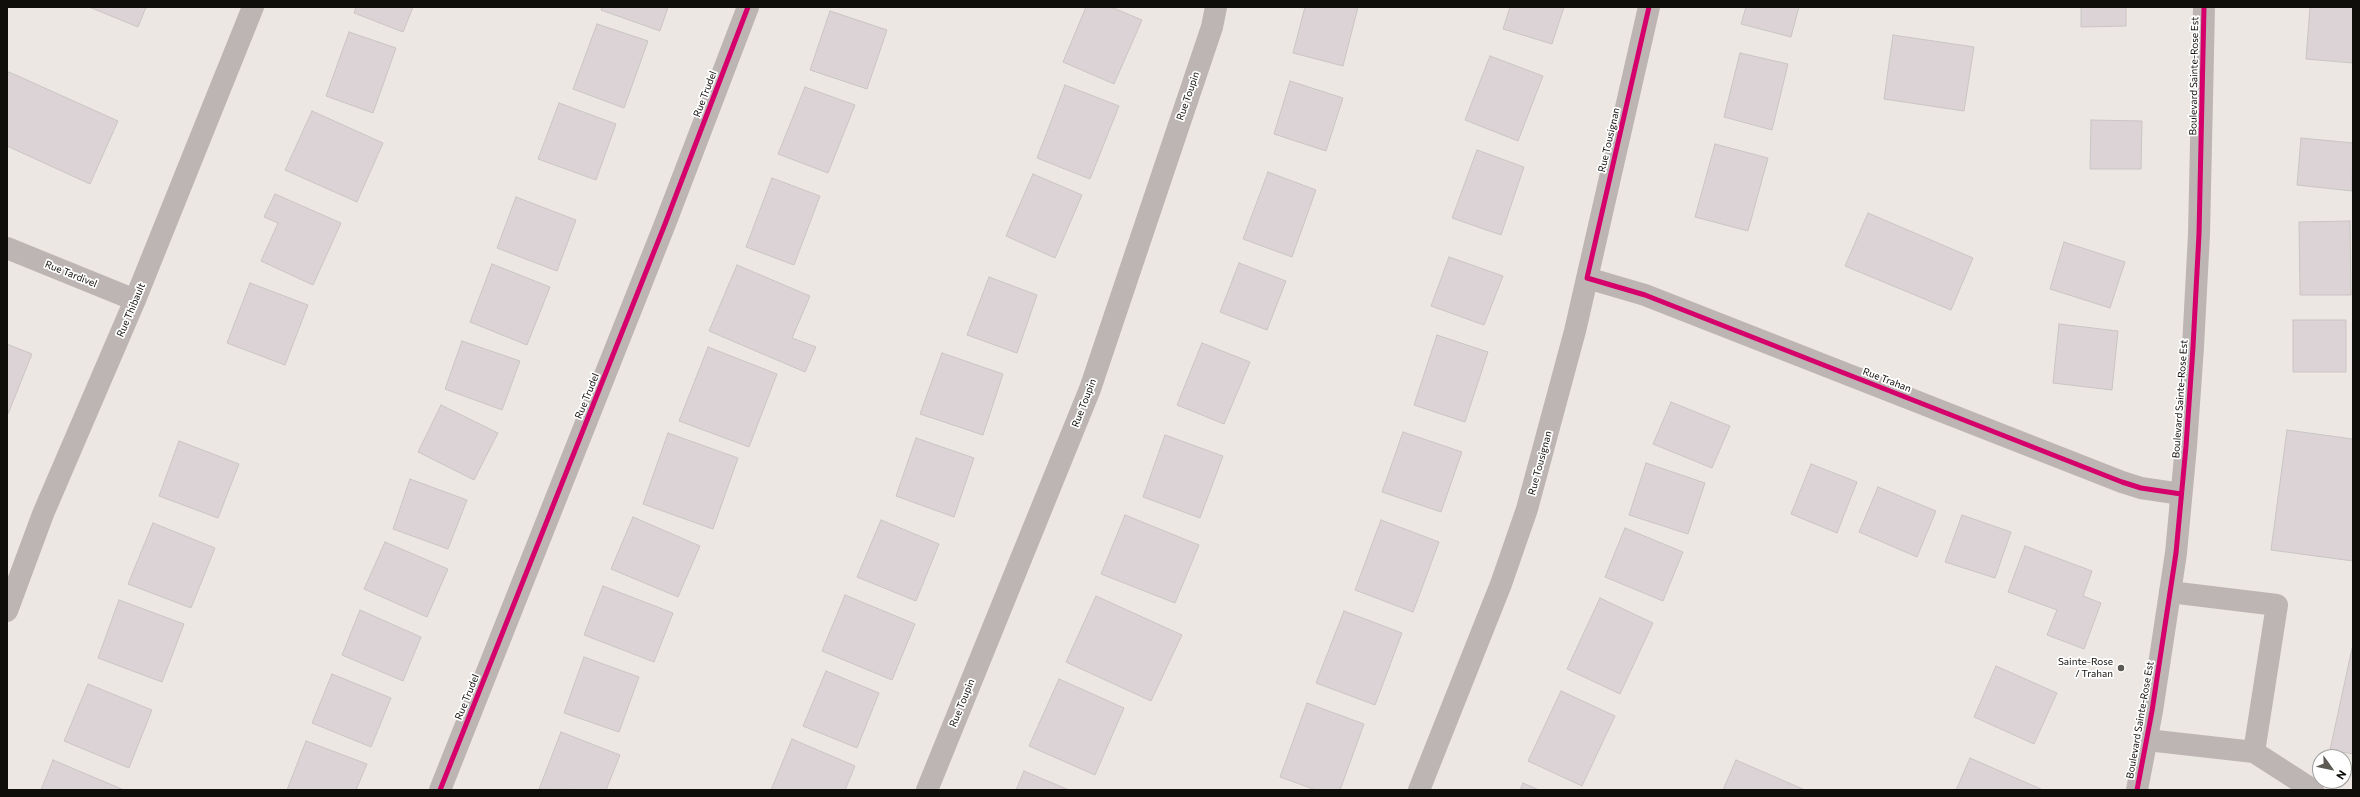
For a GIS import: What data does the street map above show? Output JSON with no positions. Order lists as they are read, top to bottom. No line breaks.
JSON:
{"streets":{"street":["Boulevard Sainte-Rose Est","Rue Trudel","Rue Toupin","Rue Tousignan","Rue Tardivel","Rue Thibault","Rue Trahan"]},"crossings":[["Boulevard Sainte-Rose Est","Rue Trahan"],["Rue Tousignan","Rue Trahan"],["Rue Tardivel","Rue Thibault"]],"places":["Sainte-Rose / Trahan"],"north":"bottom right"}
